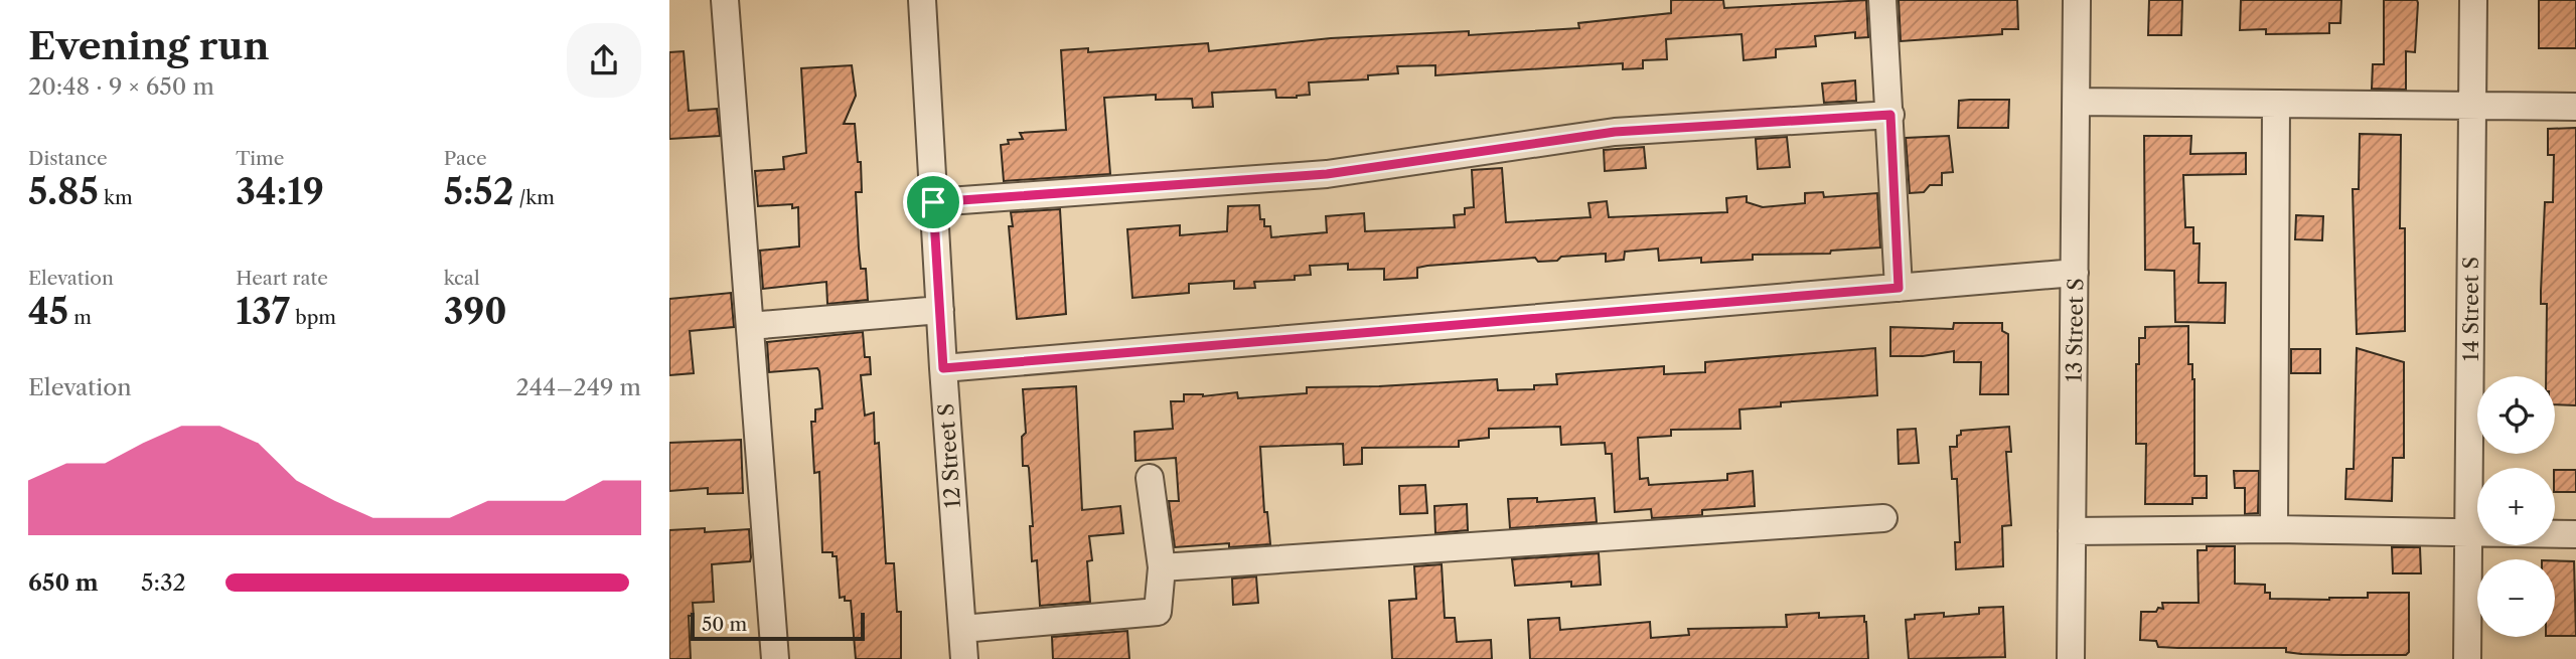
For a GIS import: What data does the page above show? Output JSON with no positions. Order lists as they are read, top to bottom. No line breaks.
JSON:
{"streets":{"street":["14 Street S","13 Street S","12 Street S"]},"scale_bar":"50 m","page":{"heading":["Evening run","20:48 · 9 × 650 m"],"stats":[["Distance","5.85 km"],["Time","34:19"],["Pace","5:52 /km"],["Elevation","45 m"],["Heart rate","137 bpm"],["kcal","390"]],"chart":["Elevation","244–249 m"],"map_buttons":["+","−"],"list":[{"name":"650 m","note":"5:32"}],"scale":"50 m"}}
